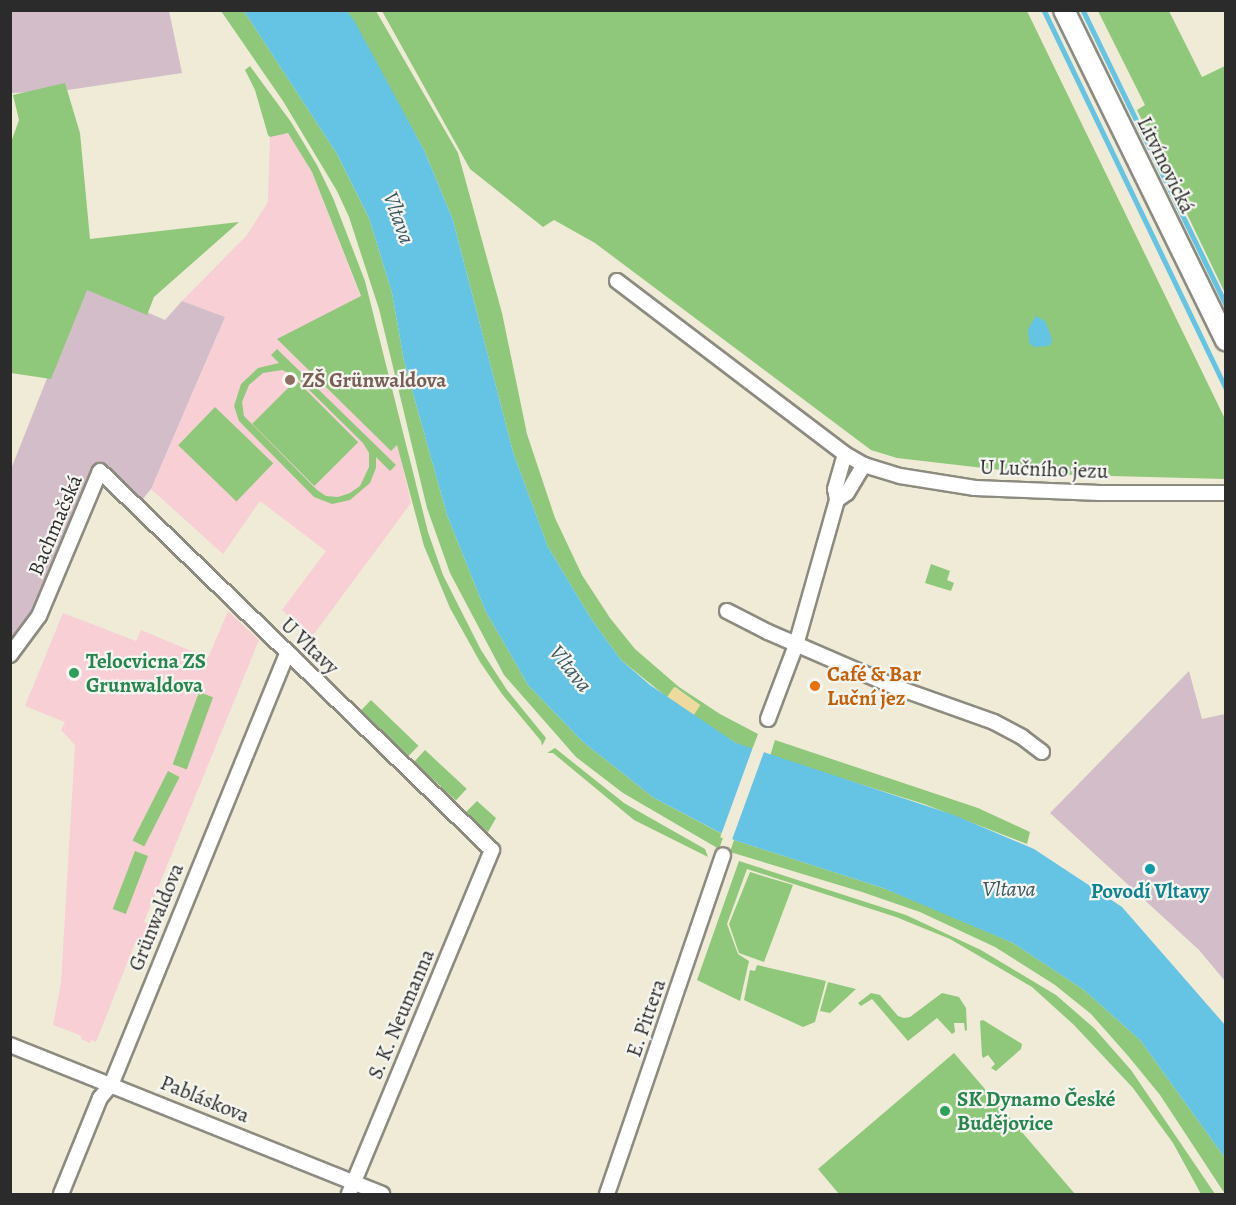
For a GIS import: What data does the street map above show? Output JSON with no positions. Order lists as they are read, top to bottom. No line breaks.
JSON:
{"streets":{"main road":["Litvínovická"],"street":["U Lučního jezu","Bachmačská","U Vltavy","Grünwaldova","S. K. Neumanna","E. Pittera","Pabláskova"]},"crossings":[["Bachmačská","U Vltavy"],["U Vltavy","Grünwaldova"],["U Vltavy","S. K. Neumanna"],["Grünwaldova","Pabláskova"],["S. K. Neumanna","Pabláskova"]],"water":["Vltava"],"places":["ZŠ Grünwaldova","Telocvicna ZS Grunwaldova","Café & Bar Luční jez","Povodí Vltavy","SK Dynamo České Budějovice"]}
